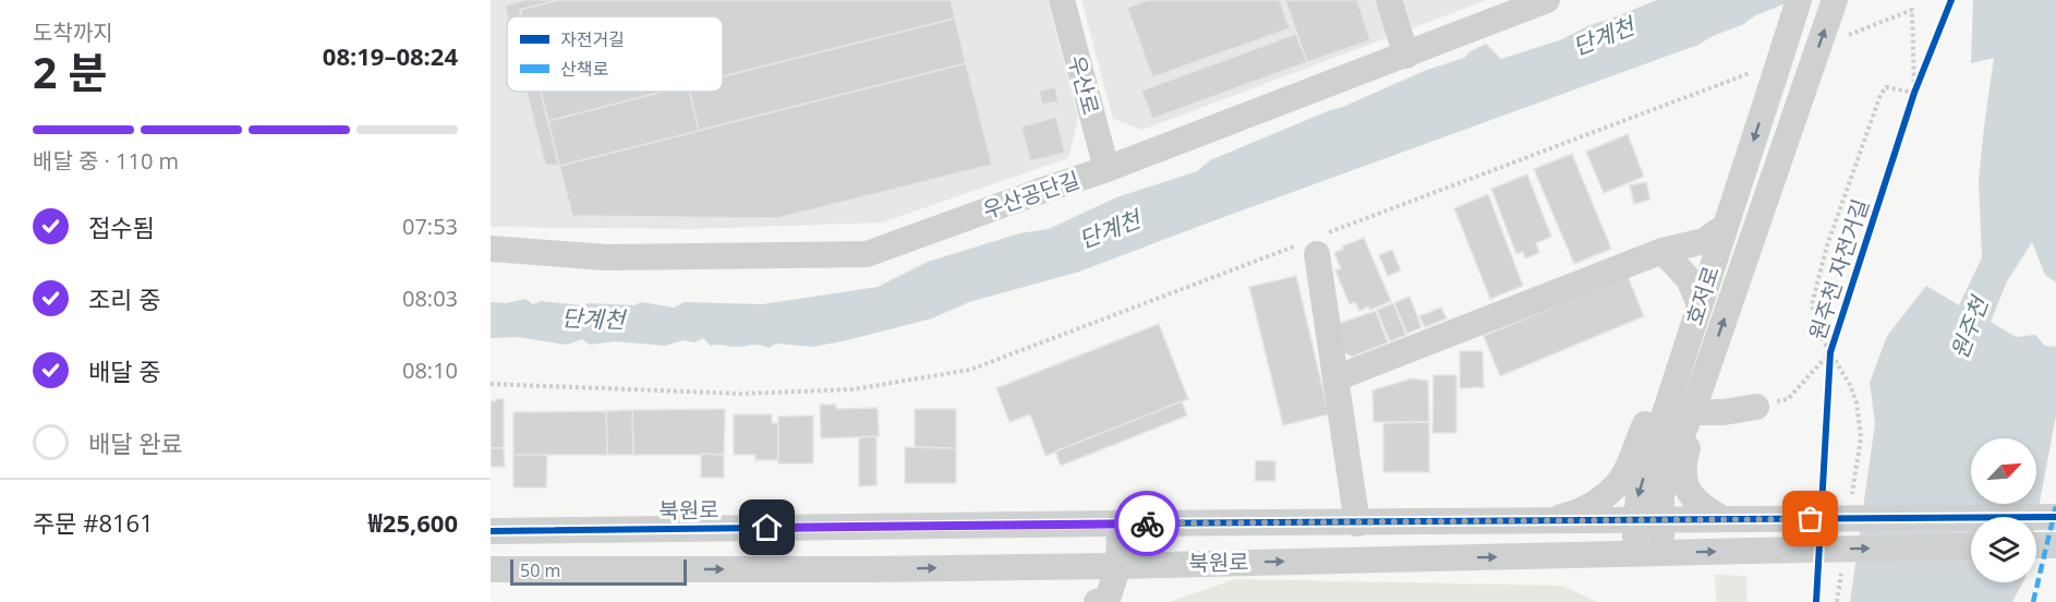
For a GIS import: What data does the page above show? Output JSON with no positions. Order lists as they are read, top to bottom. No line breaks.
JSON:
{"streets":{"street":["우산로","우산공단길","호저로","북원로"],"cycle path":["원주천 자전거길"]},"crossings":[["우산로","우산공단길"],["호저로","북원로"]],"water":["단계천","원주천"],"legend":["자전거길","산책로"],"scale_bar":"50 m","north":"top right","page":{"heading":["2 분","도착까지","08:19–08:24"],"panel":["주문 #8161","₩25,600"],"bar":"배달 중 · 110 m","list":[["접수됨","07:53"],["조리 중","08:03"],["배달 중","08:10"],"배달 완료"],"scale":"50 m"}}
